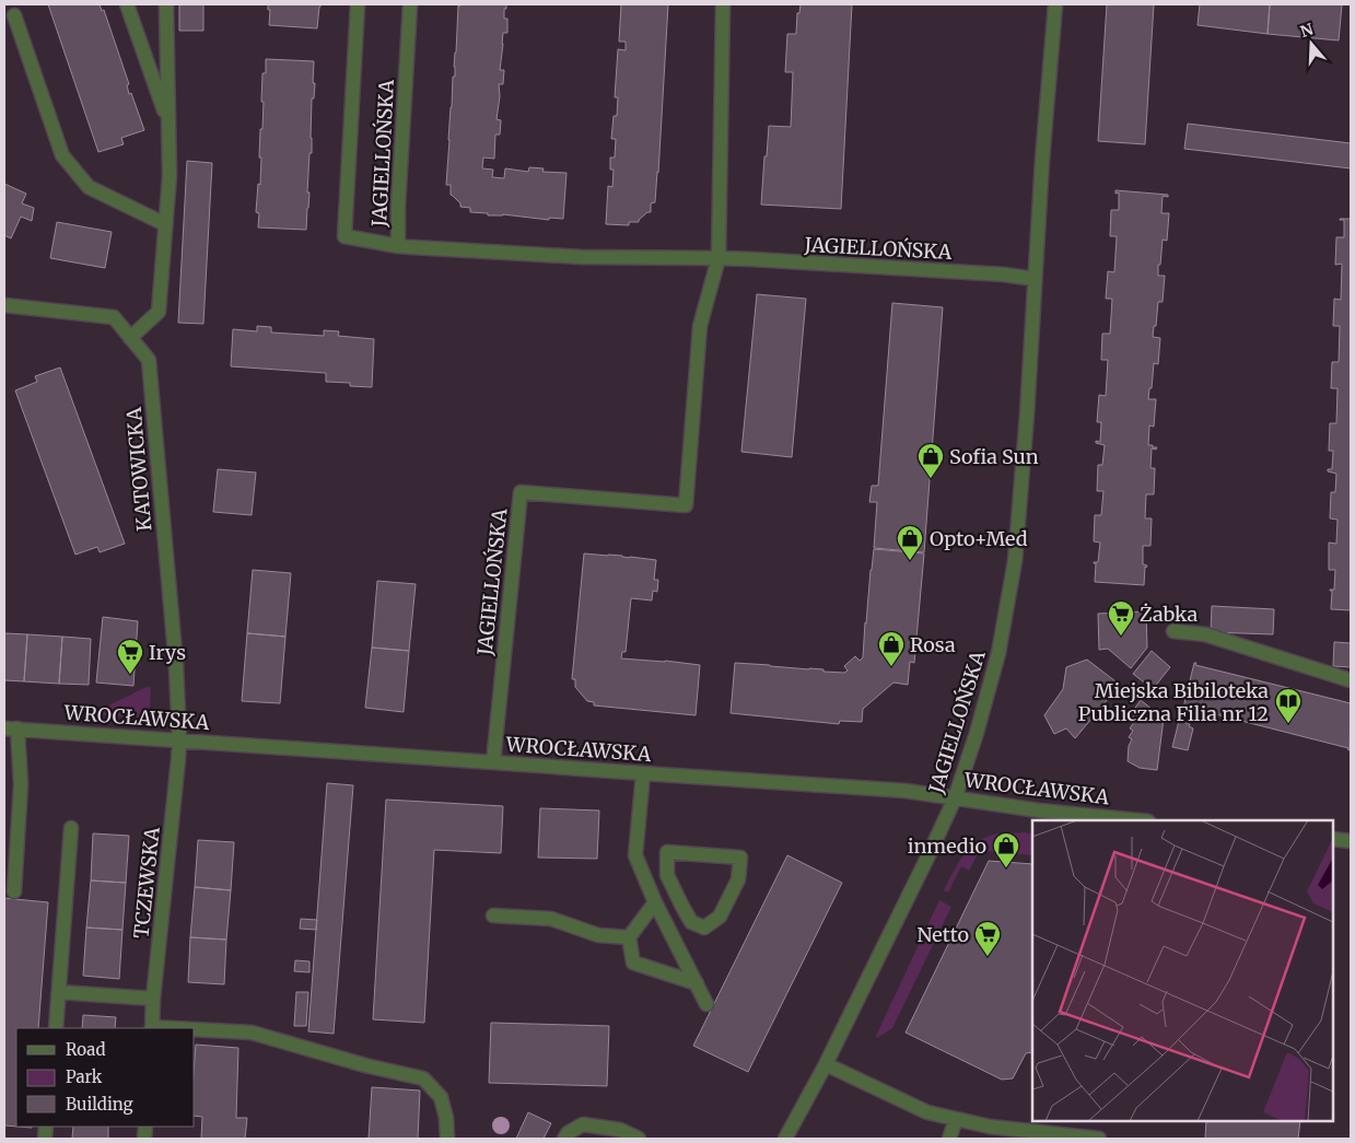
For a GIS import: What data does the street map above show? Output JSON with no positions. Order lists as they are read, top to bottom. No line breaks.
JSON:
{"streets":{"street":["JAGIELLOŃSKA","KATOWICKA","WROCŁAWSKA","TCZEWSKA"]},"crossings":[["JAGIELLOŃSKA","WROCŁAWSKA"],["KATOWICKA","WROCŁAWSKA"],["KATOWICKA","TCZEWSKA"],["WROCŁAWSKA","TCZEWSKA"]],"places":{"shop":["Sofia Sun","Opto+Med","Rosa","inmedio"],"supermarket":["Żabka","Irys","Netto"],"library":["Miejska Bibiloteka Publiczna Filia nr 12"]},"legend":["Road","Park","Building"],"north":"top"}
